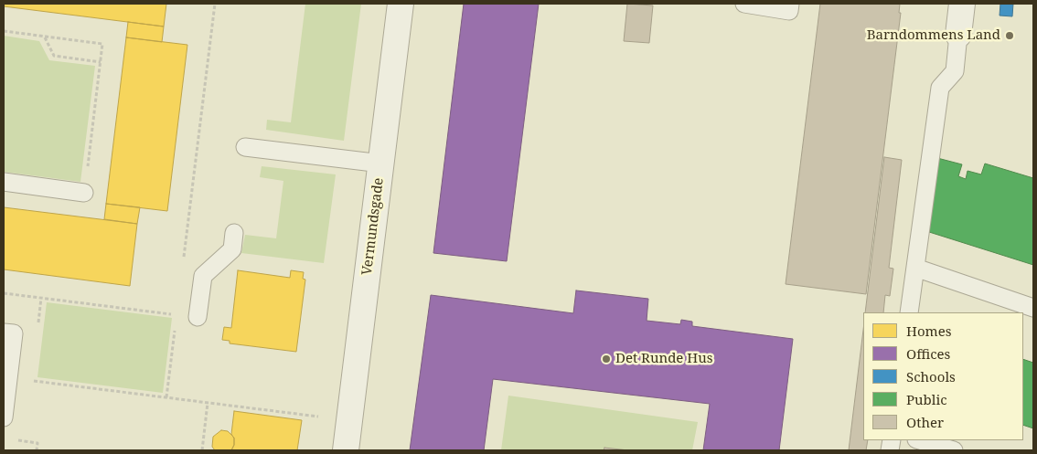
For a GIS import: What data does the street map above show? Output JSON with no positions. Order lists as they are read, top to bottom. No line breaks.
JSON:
{"streets":{"street":["Vermundsgade"]},"places":["Barndommens Land","Det Runde Hus"],"legend":["Homes","Offices","Schools","Public","Other"]}
